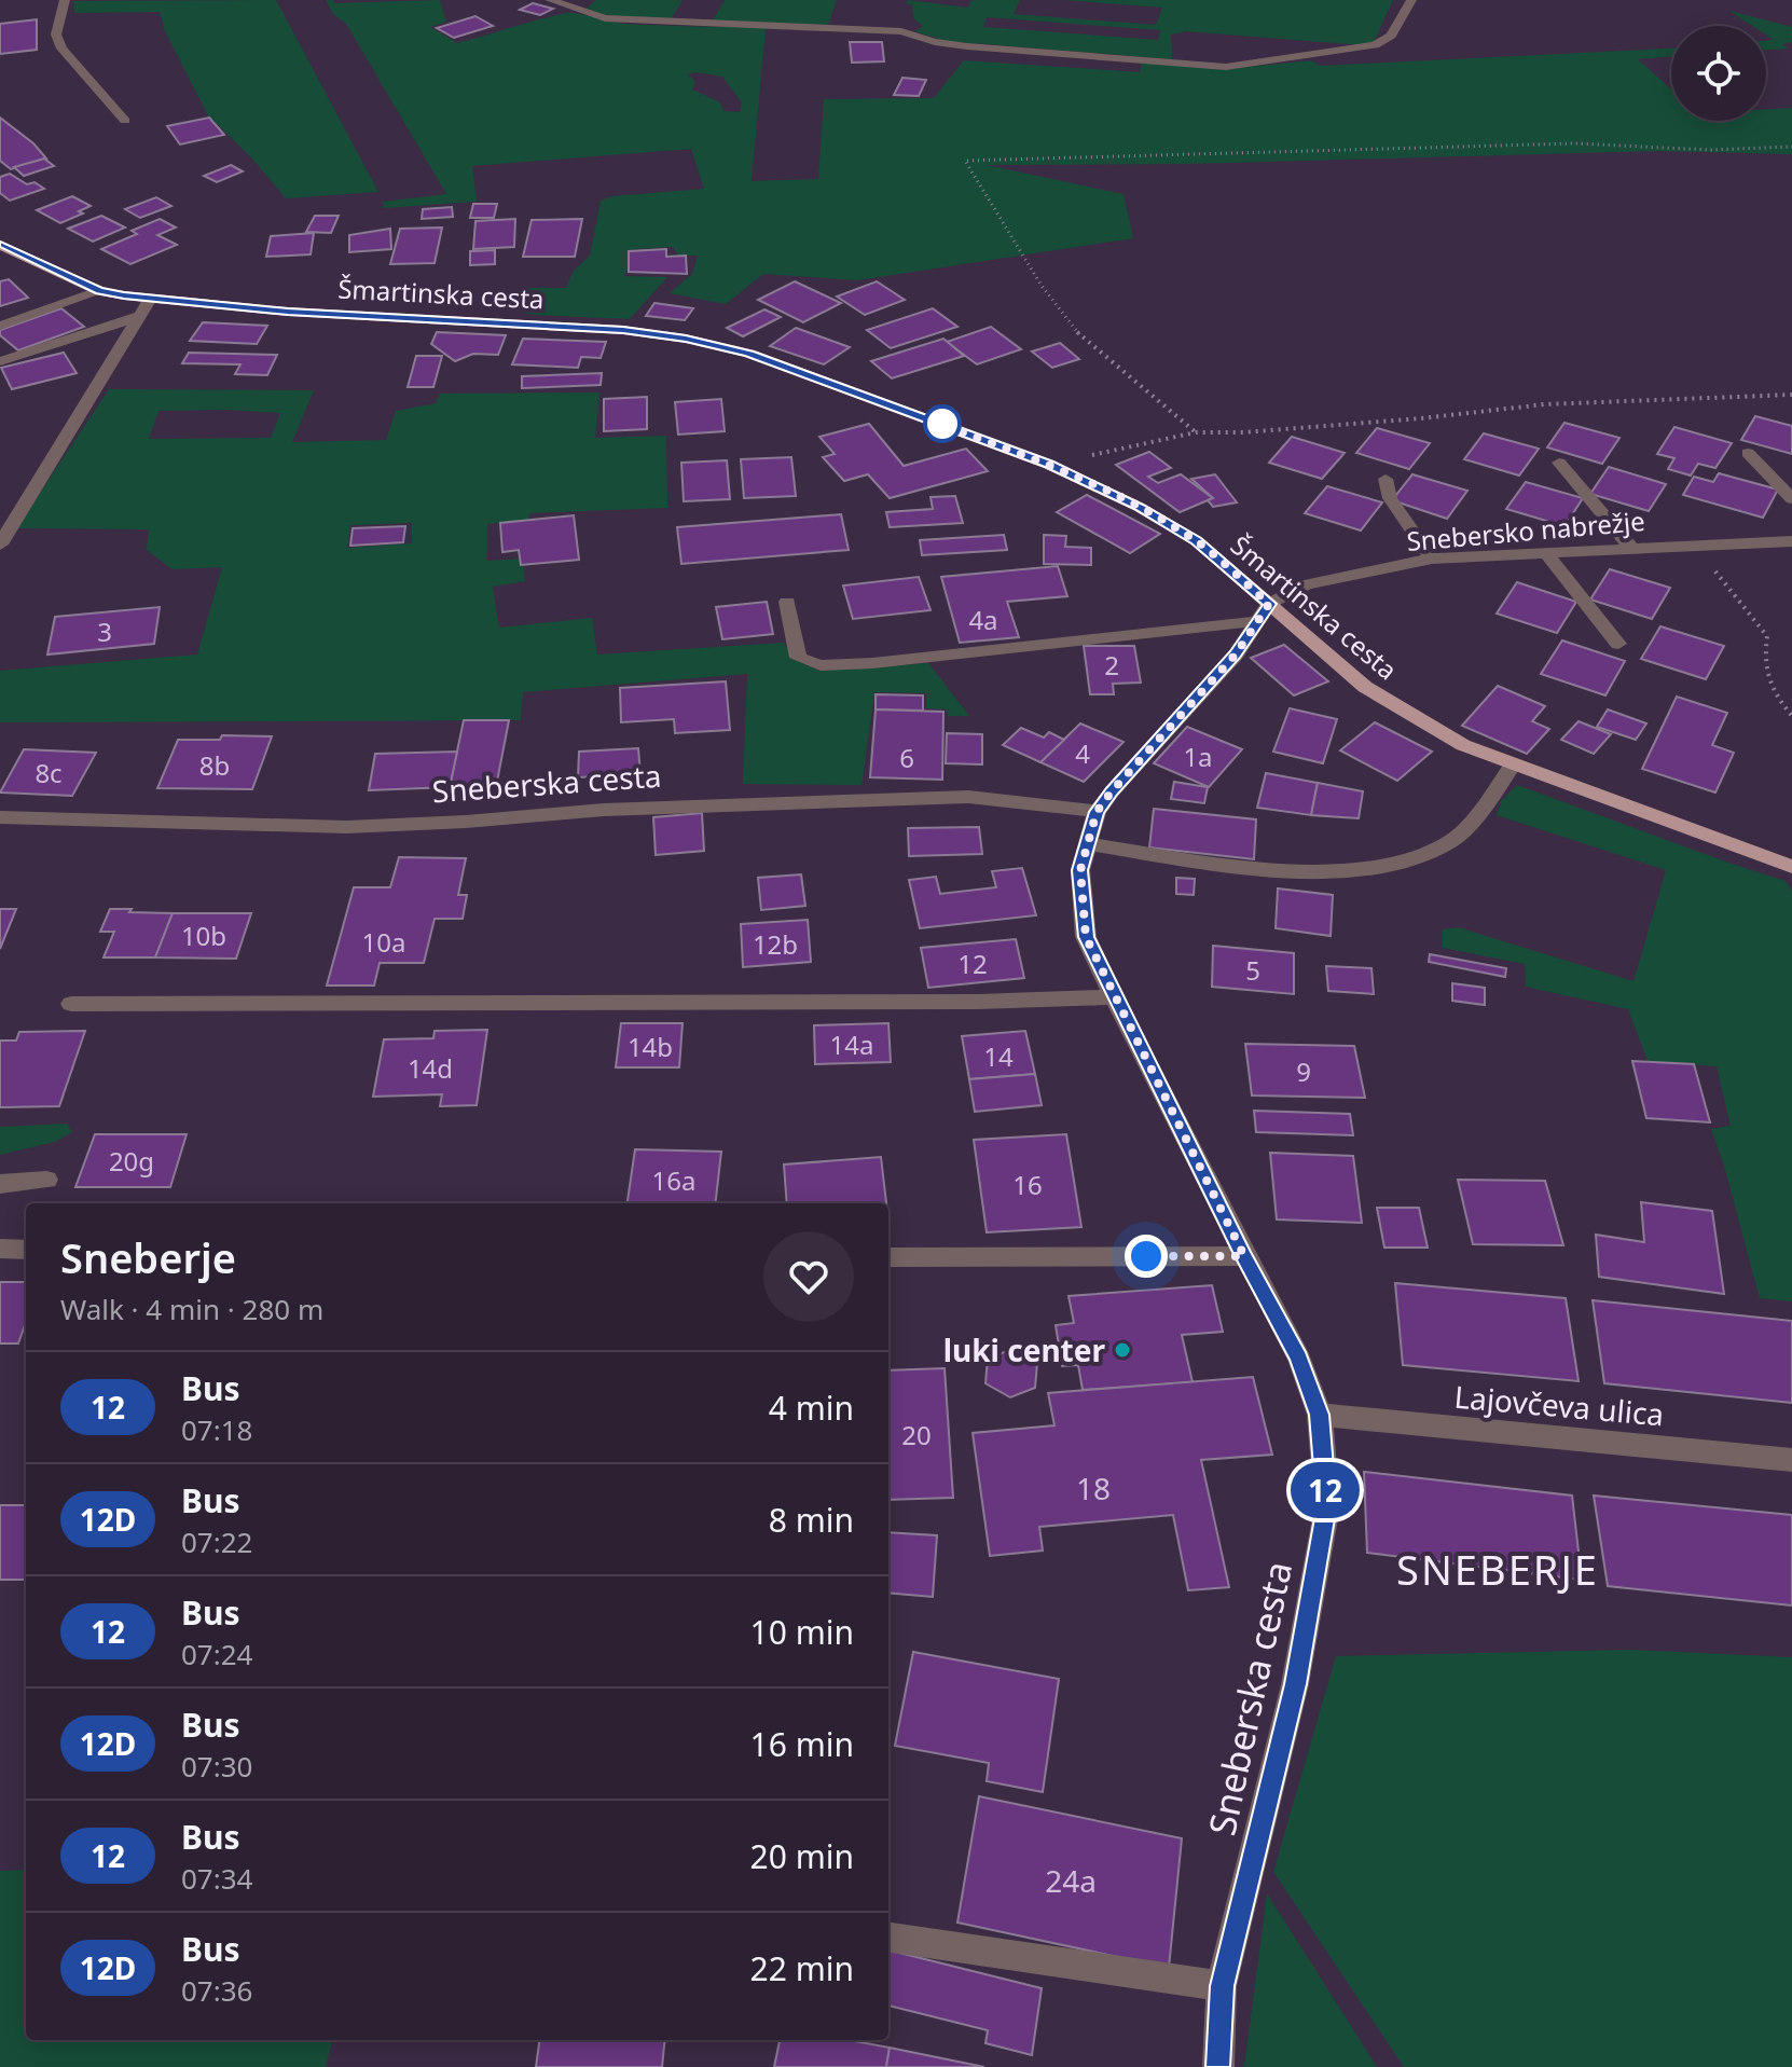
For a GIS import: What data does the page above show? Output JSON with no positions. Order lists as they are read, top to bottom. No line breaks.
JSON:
{"streets":{"main road":["Šmartinska cesta"],"street":["Snebersko nabrežje","Sneberska cesta","Lajovčeva ulica"]},"crossings":[["Šmartinska cesta","Snebersko nabrežje"],["Šmartinska cesta","Sneberska cesta"],["Snebersko nabrežje","Sneberska cesta"],["Sneberska cesta","Lajovčeva ulica"]],"districts":["SNEBERJE"],"places":["luki center"],"lines":["bus line 12"],"house_numbers":["4a","3","2","4","1a","6","8b","8c","10b","10a","12b","12","5","14a","14b","14","14d","9","20g","16a","16","20","18","24a"],"page":{"on_map":"12","heading":["Sneberje","Walk · 4 min · 280 m"],"list":[{"mark":"12","name":"Bus","note":"07:18","value":"4 min"},{"mark":"12D","name":"Bus","note":"07:22","value":"8 min"},{"mark":"12","name":"Bus","note":"07:24","value":"10 min"},{"mark":"12D","name":"Bus","note":"07:30","value":"16 min"},{"mark":"12","name":"Bus","note":"07:34","value":"20 min"},{"mark":"12D","name":"Bus","note":"07:36","value":"22 min"}]}}
